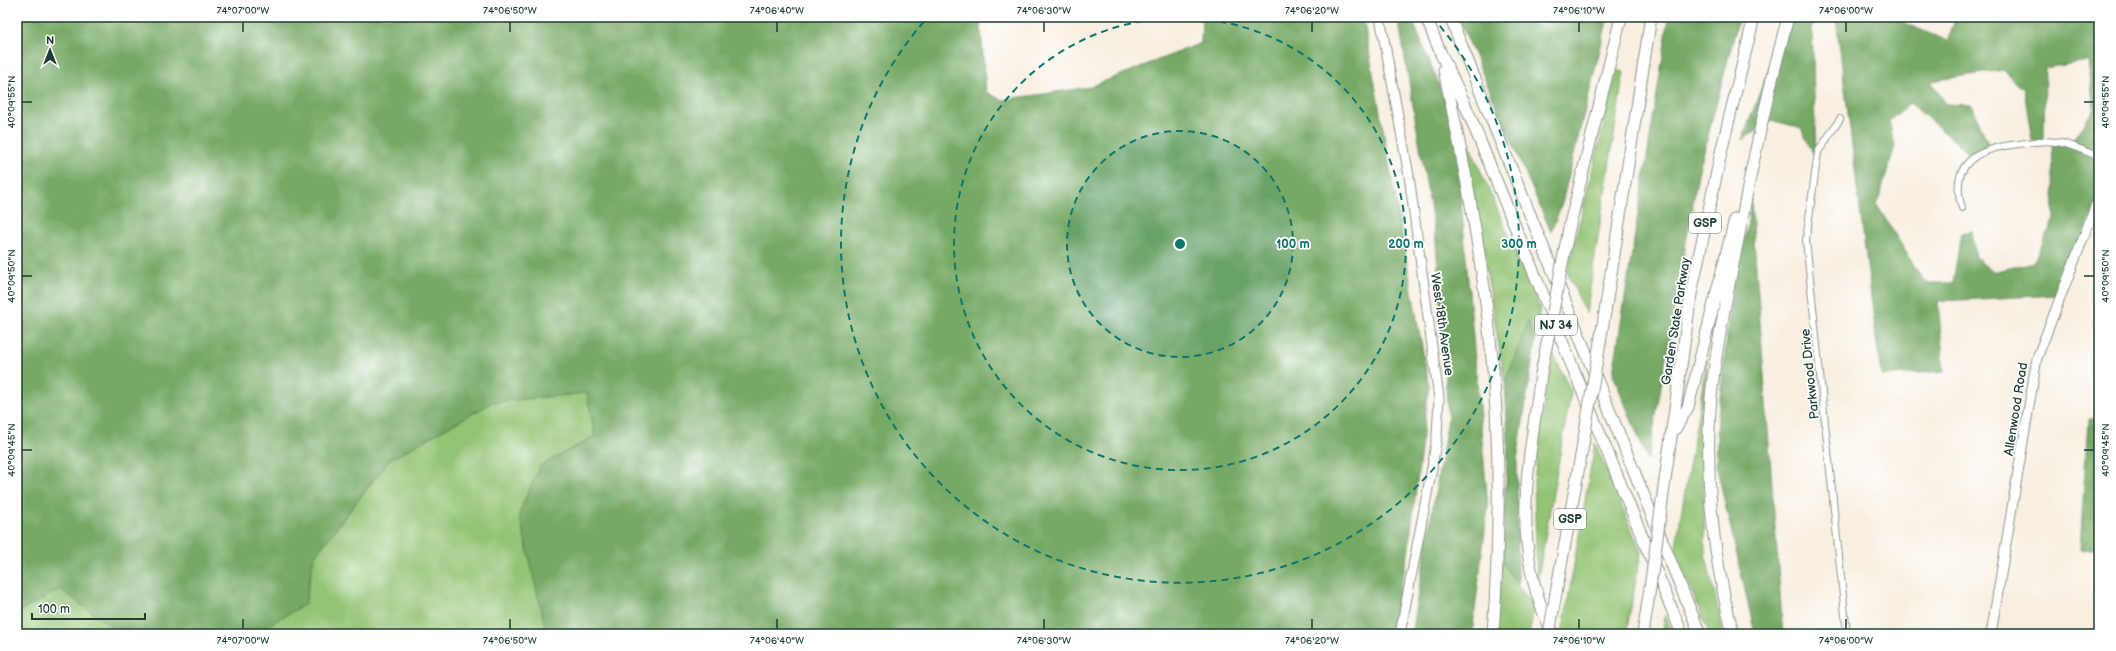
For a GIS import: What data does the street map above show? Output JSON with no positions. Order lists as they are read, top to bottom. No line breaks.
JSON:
{"streets":{"highway":["GSP","Garden State Parkway","NJ 34"],"street":["West 18th Avenue","Parkwood Drive","Allenwood Road"]},"scale_bar":"100 m","north":"top","coordinates":["74°07'00\"W","74°06'50\"W","74°06'40\"W","74°06'30\"W","74°06'20\"W","74°06'10\"W","74°06'00\"W","40°09'55\"N","40°09'50\"N","40°09'45\"N"],"rings":["100 m","200 m","300 m"]}
